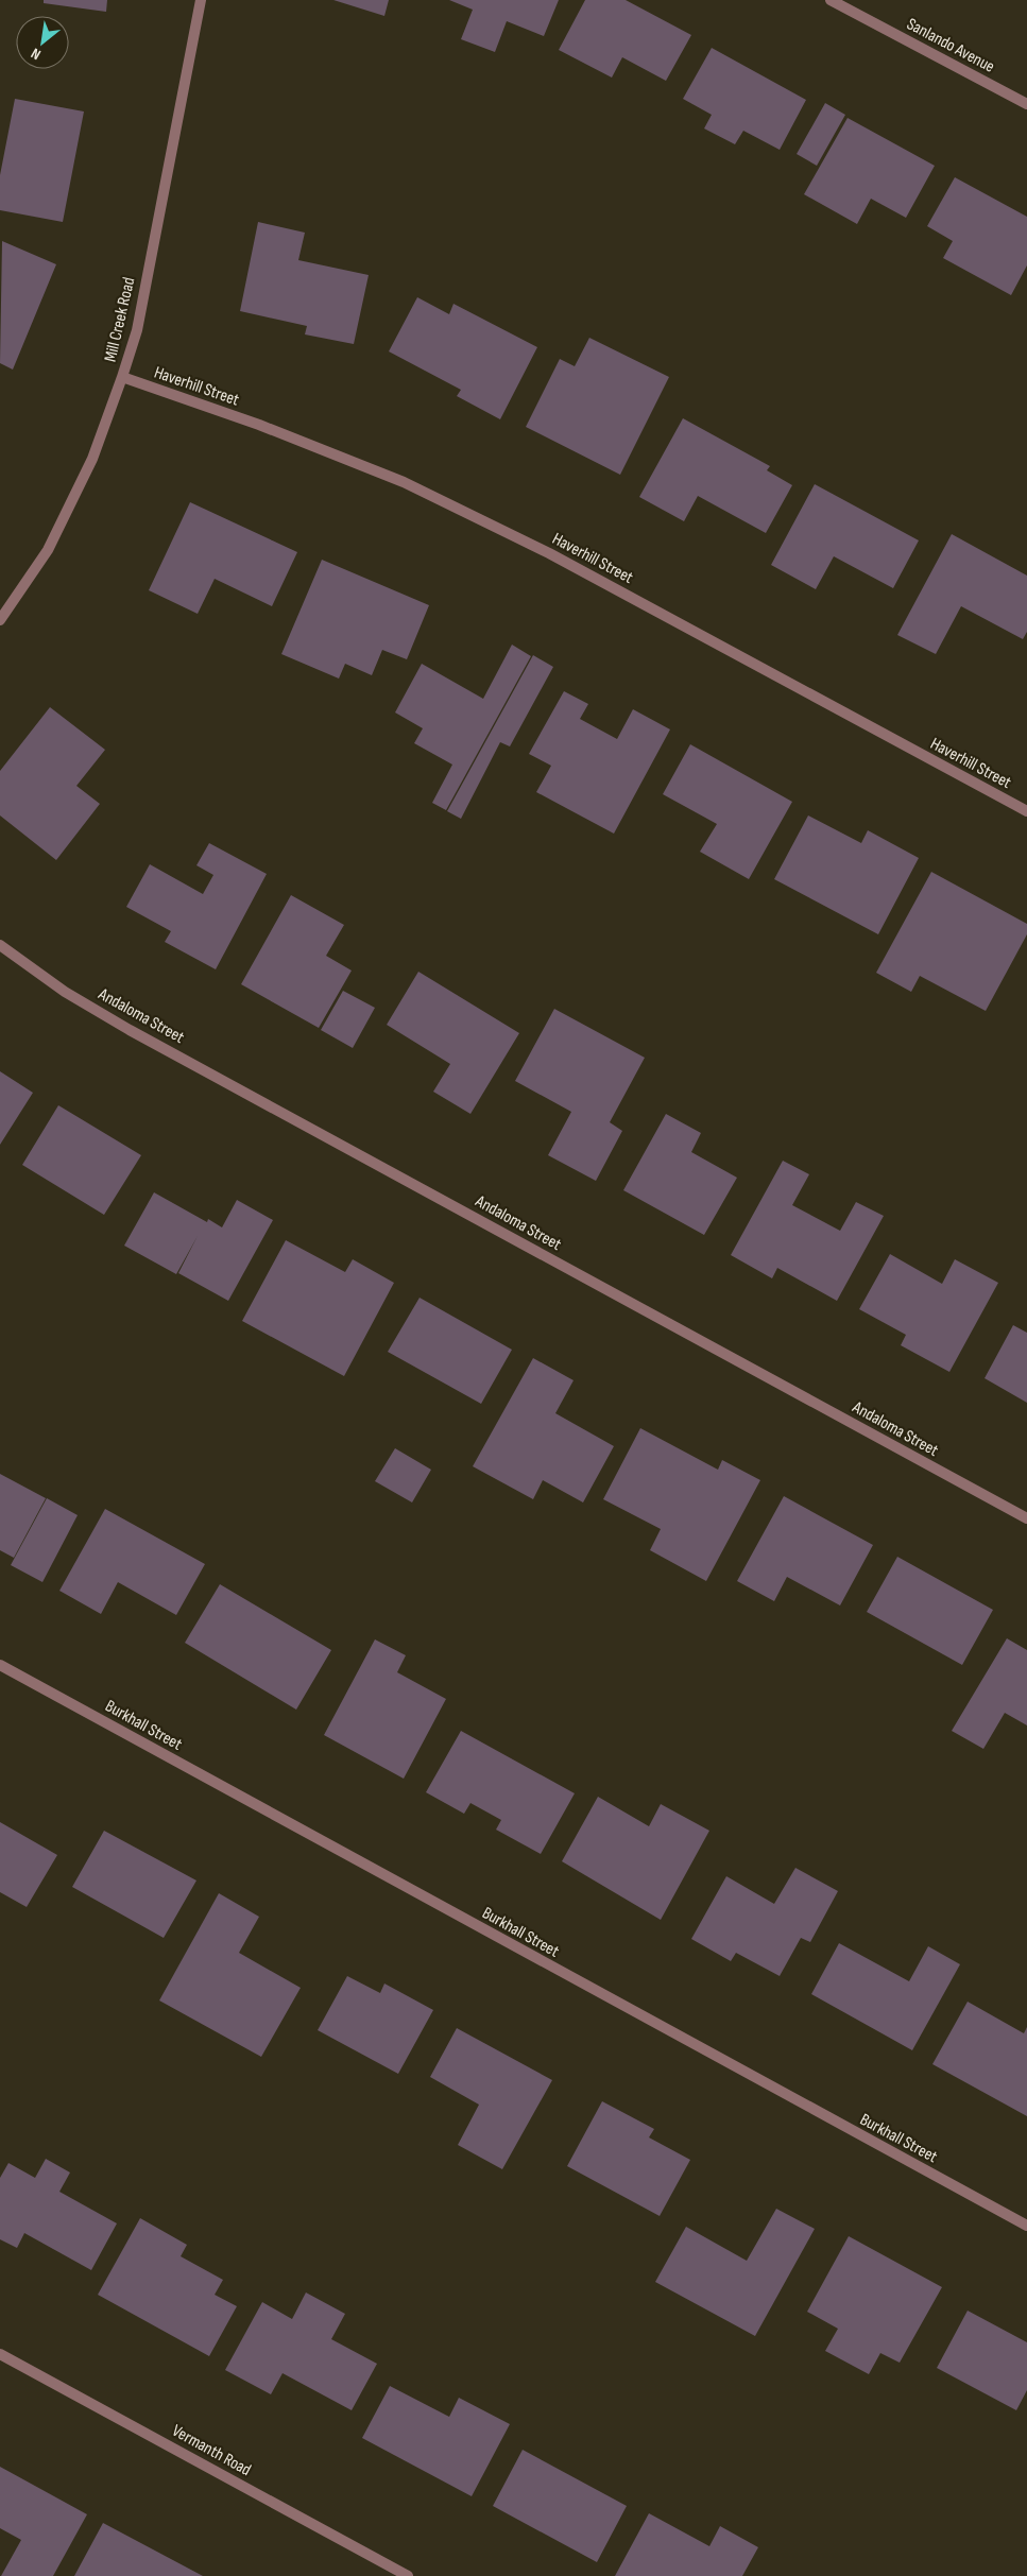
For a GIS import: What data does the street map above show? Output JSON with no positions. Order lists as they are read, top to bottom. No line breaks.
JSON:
{"streets":{"street":["Sanlando Avenue","Mill Creek Road","Haverhill Street","Andaloma Street","Burkhall Street","Vermanth Road"]},"crossings":[["Mill Creek Road","Haverhill Street"]],"north":"bottom left"}
